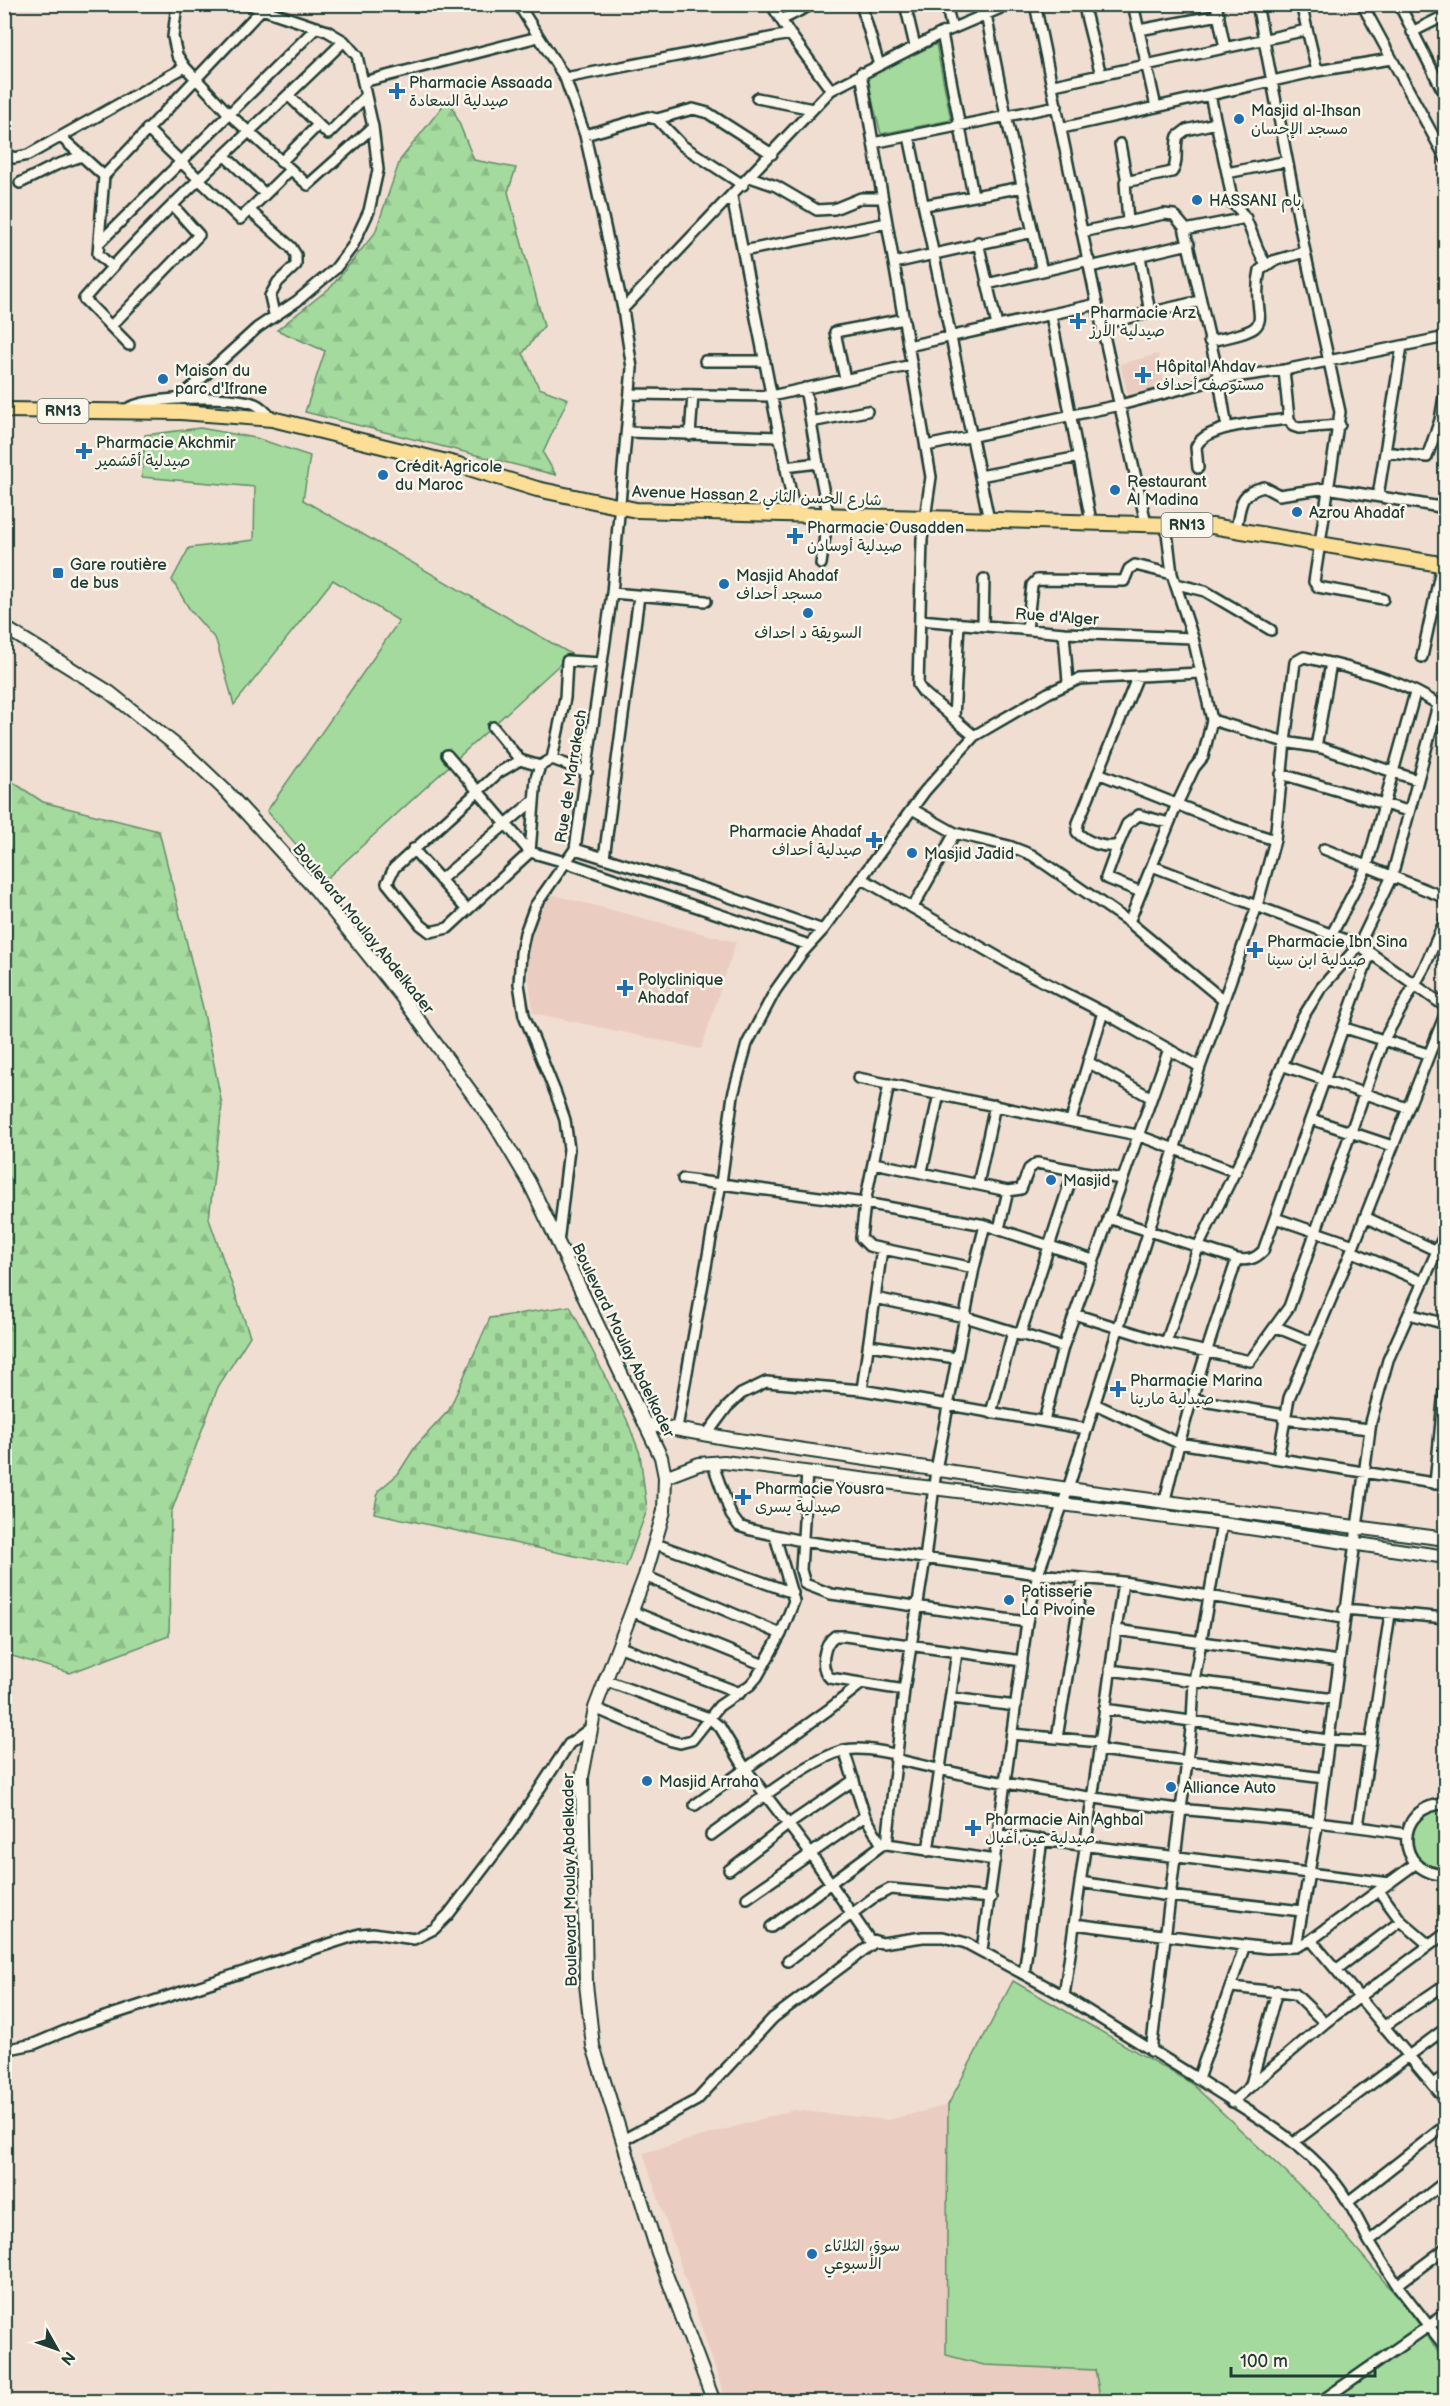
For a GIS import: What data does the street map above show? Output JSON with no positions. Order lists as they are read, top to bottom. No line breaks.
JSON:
{"streets":{"main road":["RN13","Avenue Hassan 2 شارع الحسن الثاني"],"street":["Rue d'Alger","Rue de Marrakech","Boulevard Moulay Abdelkader"]},"crossings":[["Avenue Hassan 2 شارع الحسن الثاني","Rue de Marrakech"],["Rue de Marrakech","Boulevard Moulay Abdelkader"]],"places":{"health":["Pharmacie Assaada صيدلية السعادة","Pharmacie Arz صيدلية الأرز","Hôpital Ahdav مستوصف أحداف","Pharmacie Akchmir صيدلية أقشمير","Pharmacie Ousadden صيدلية أوسادن","Pharmacie Ahadaf صيدلية أحداف","Pharmacie Ibn Sina صيدلية ابن سينا","Polyclinique Ahadaf","Pharmacie Marina صيدلية مارينا","Pharmacie Yousra صيدلية يسرى","Pharmacie Ain Aghbal صيدلية عين أغبال"],"other":["Masjid al-Ihsan مسجد الإحسان","HASSANI بام","Maison du parc d'Ifrane","Crédit Agricole du Maroc","Restaurant Al Madina","Azrou Ahadaf","Masjid Ahadaf مسجد أحداف","السويقة د احداف","Masjid Jadid","Masjid","Patisserie La Pivoine","Masjid Arraha","Alliance Auto","سوق الثلاثاء الأسبوعي"],"transit":["Gare routière de bus"]},"scale_bar":"100 m","north":"bottom right"}
